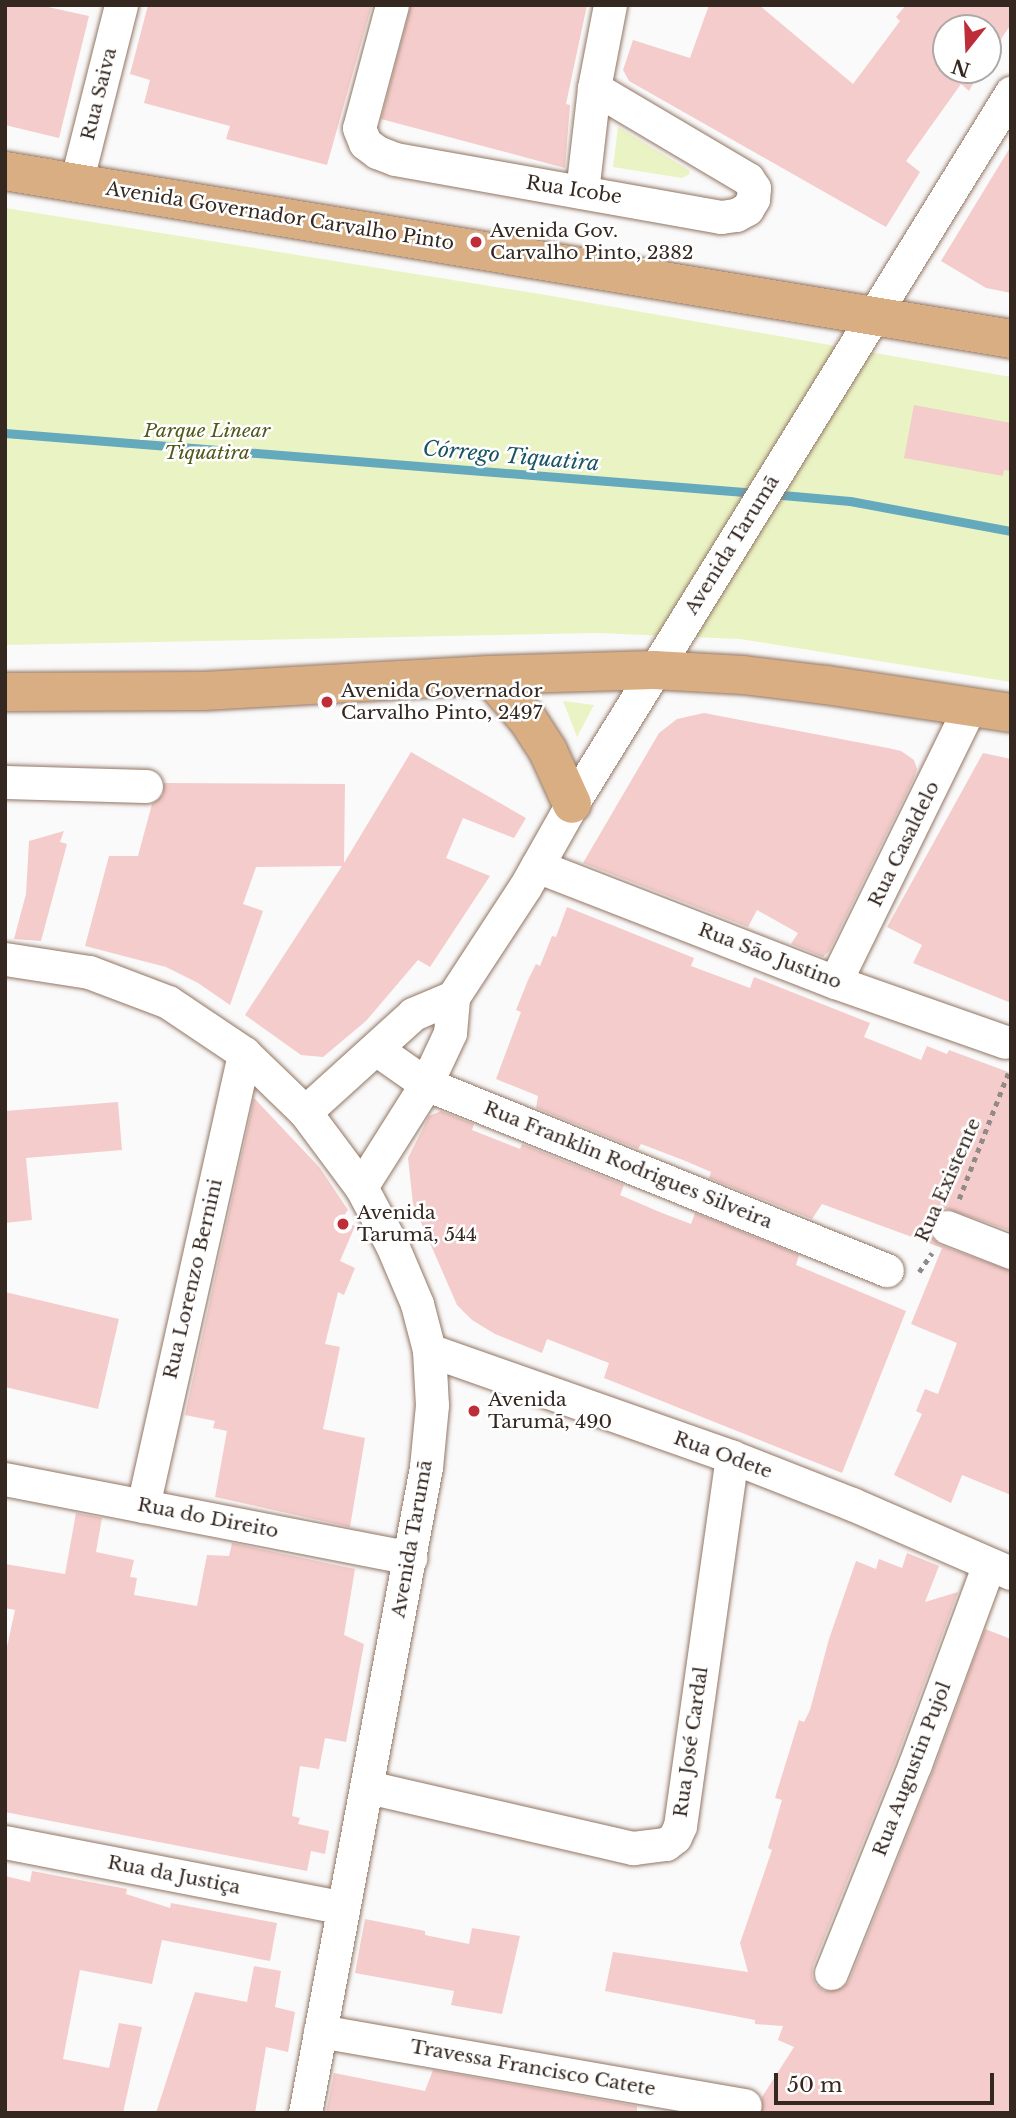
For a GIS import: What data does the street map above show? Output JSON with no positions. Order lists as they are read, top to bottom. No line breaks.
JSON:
{"streets":{"main road":["Avenida Governador Carvalho Pinto"],"street":["Rua Saiva","Rua Icobe","Avenida Tarumã","Rua Casaldelo","Rua São Justino","Rua Franklin Rodrigues Silveira","Rua Lorenzo Bernini","Rua Odete","Rua do Direito","Rua José Cardal","Rua Augustin Pujol","Rua da Justiça","Travessa Francisco Catete"],"path":["Rua Existente"]},"crossings":[["Rua Saiva","Avenida Governador Carvalho Pinto"],["Avenida Governador Carvalho Pinto","Avenida Tarumã"],["Avenida Tarumã","Rua São Justino"],["Avenida Tarumã","Rua Franklin Rodrigues Silveira"],["Avenida Tarumã","Rua Odete"],["Avenida Tarumã","Rua do Direito"],["Avenida Tarumã","Rua José Cardal"],["Avenida Tarumã","Rua da Justiça"],["Avenida Tarumã","Travessa Francisco Catete"],["Rua Casaldelo","Rua São Justino"],["Rua São Justino","Rua Existente"],["Rua Franklin Rodrigues Silveira","Rua Existente"],["Rua Lorenzo Bernini","Rua do Direito"],["Rua Odete","Rua José Cardal"],["Rua Odete","Rua Augustin Pujol"]],"water":["Córrego Tiquatira"],"parks":["Parque Linear Tiquatira"],"places":["Avenida Gov. Carvalho Pinto, 2382","Avenida Governador Carvalho Pinto, 2497","Avenida Tarumã, 544","Avenida Tarumã, 490"],"scale_bar":"50 m","north":"bottom"}
